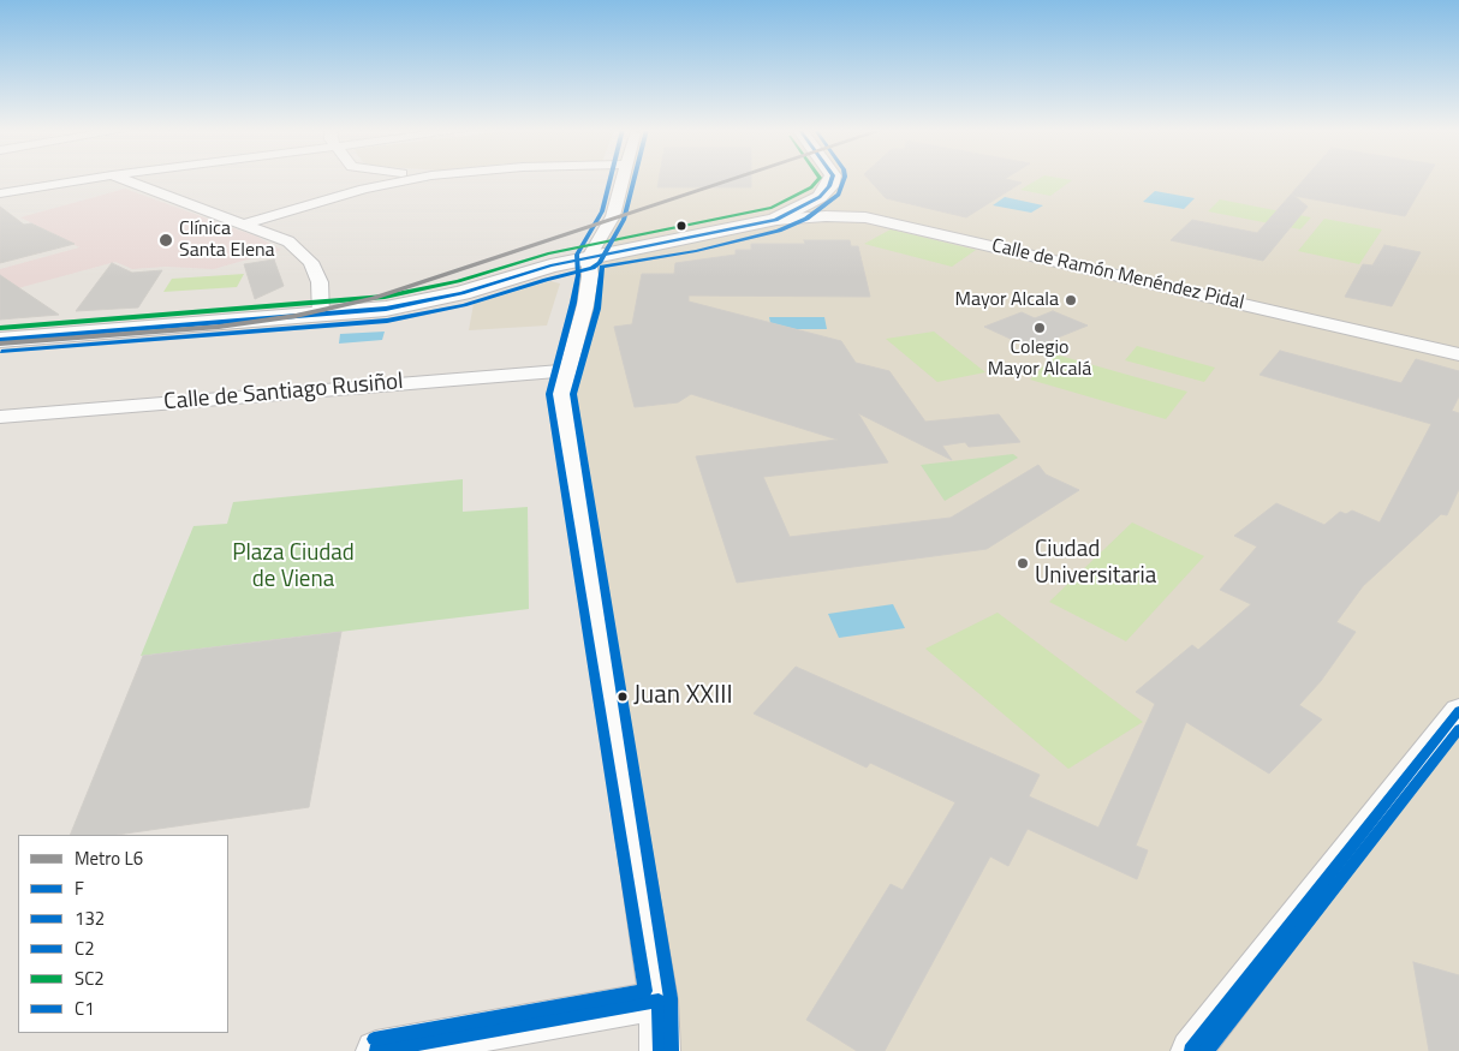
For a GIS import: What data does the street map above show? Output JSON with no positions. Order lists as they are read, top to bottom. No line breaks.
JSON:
{"streets":{"street":["Calle de Ramón Menéndez Pidal","Calle de Santiago Rusiñol"]},"parks":["Plaza Ciudad de Viena"],"places":["Clínica Santa Elena","Mayor Alcala","Colegio Mayor Alcalá","Ciudad Universitaria","Juan XXIII"],"lines":["metro line L6","transit line F","transit line 132","transit line C2","transit line SC2","transit line C1"],"legend":["Metro L6","F","132","C2","SC2","C1"]}
